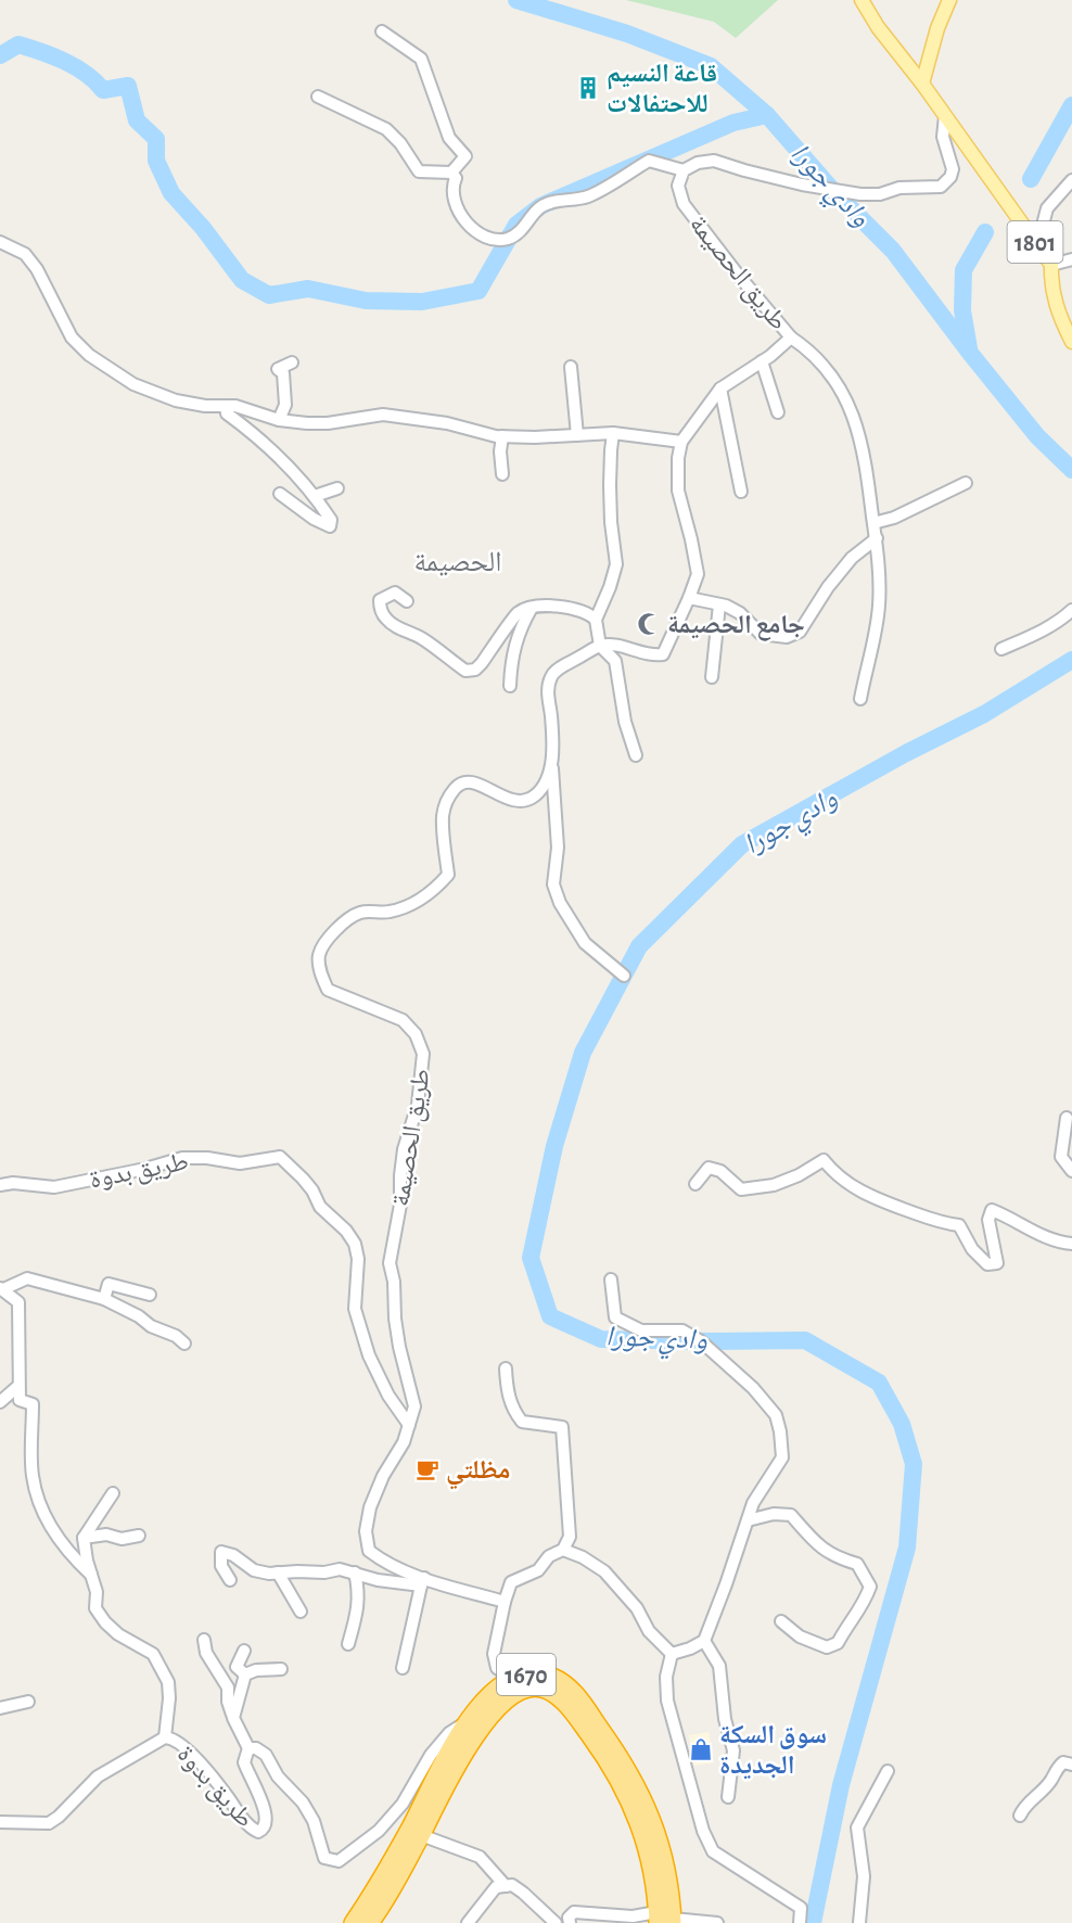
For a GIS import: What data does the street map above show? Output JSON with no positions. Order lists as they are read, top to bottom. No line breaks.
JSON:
{"streets":{"highway":["1670"],"main road":["1801"],"street":["طريق الحصيمة","طريق بدوة"]},"crossings":[["طريق الحصيمة","طريق بدوة"],["طريق بدوة","1670"]],"districts":["الحصيمة"],"water":["وادي جورا"],"places":{"building":["قاعة النسيم للاحتفالات"],"mosque":["جامع الحصيمة"],"cafe":["مظلتي"],"shop":["سوق السكة الجديدة"]}}
